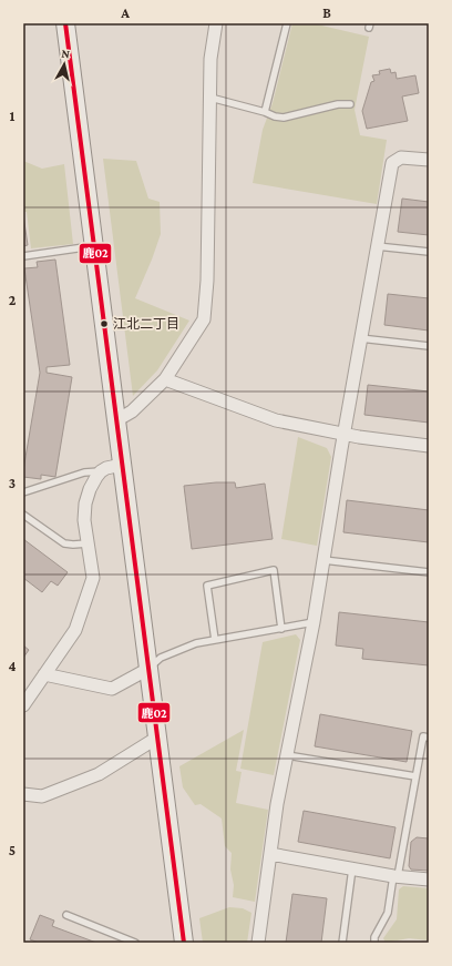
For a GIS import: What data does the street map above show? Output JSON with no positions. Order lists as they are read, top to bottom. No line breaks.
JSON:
{"places":["江北二丁目"],"lines":["transit line 鹿02"],"north":"top","grid":{"columns":["A","B"],"rows":["1","2","3","4","5"]}}
